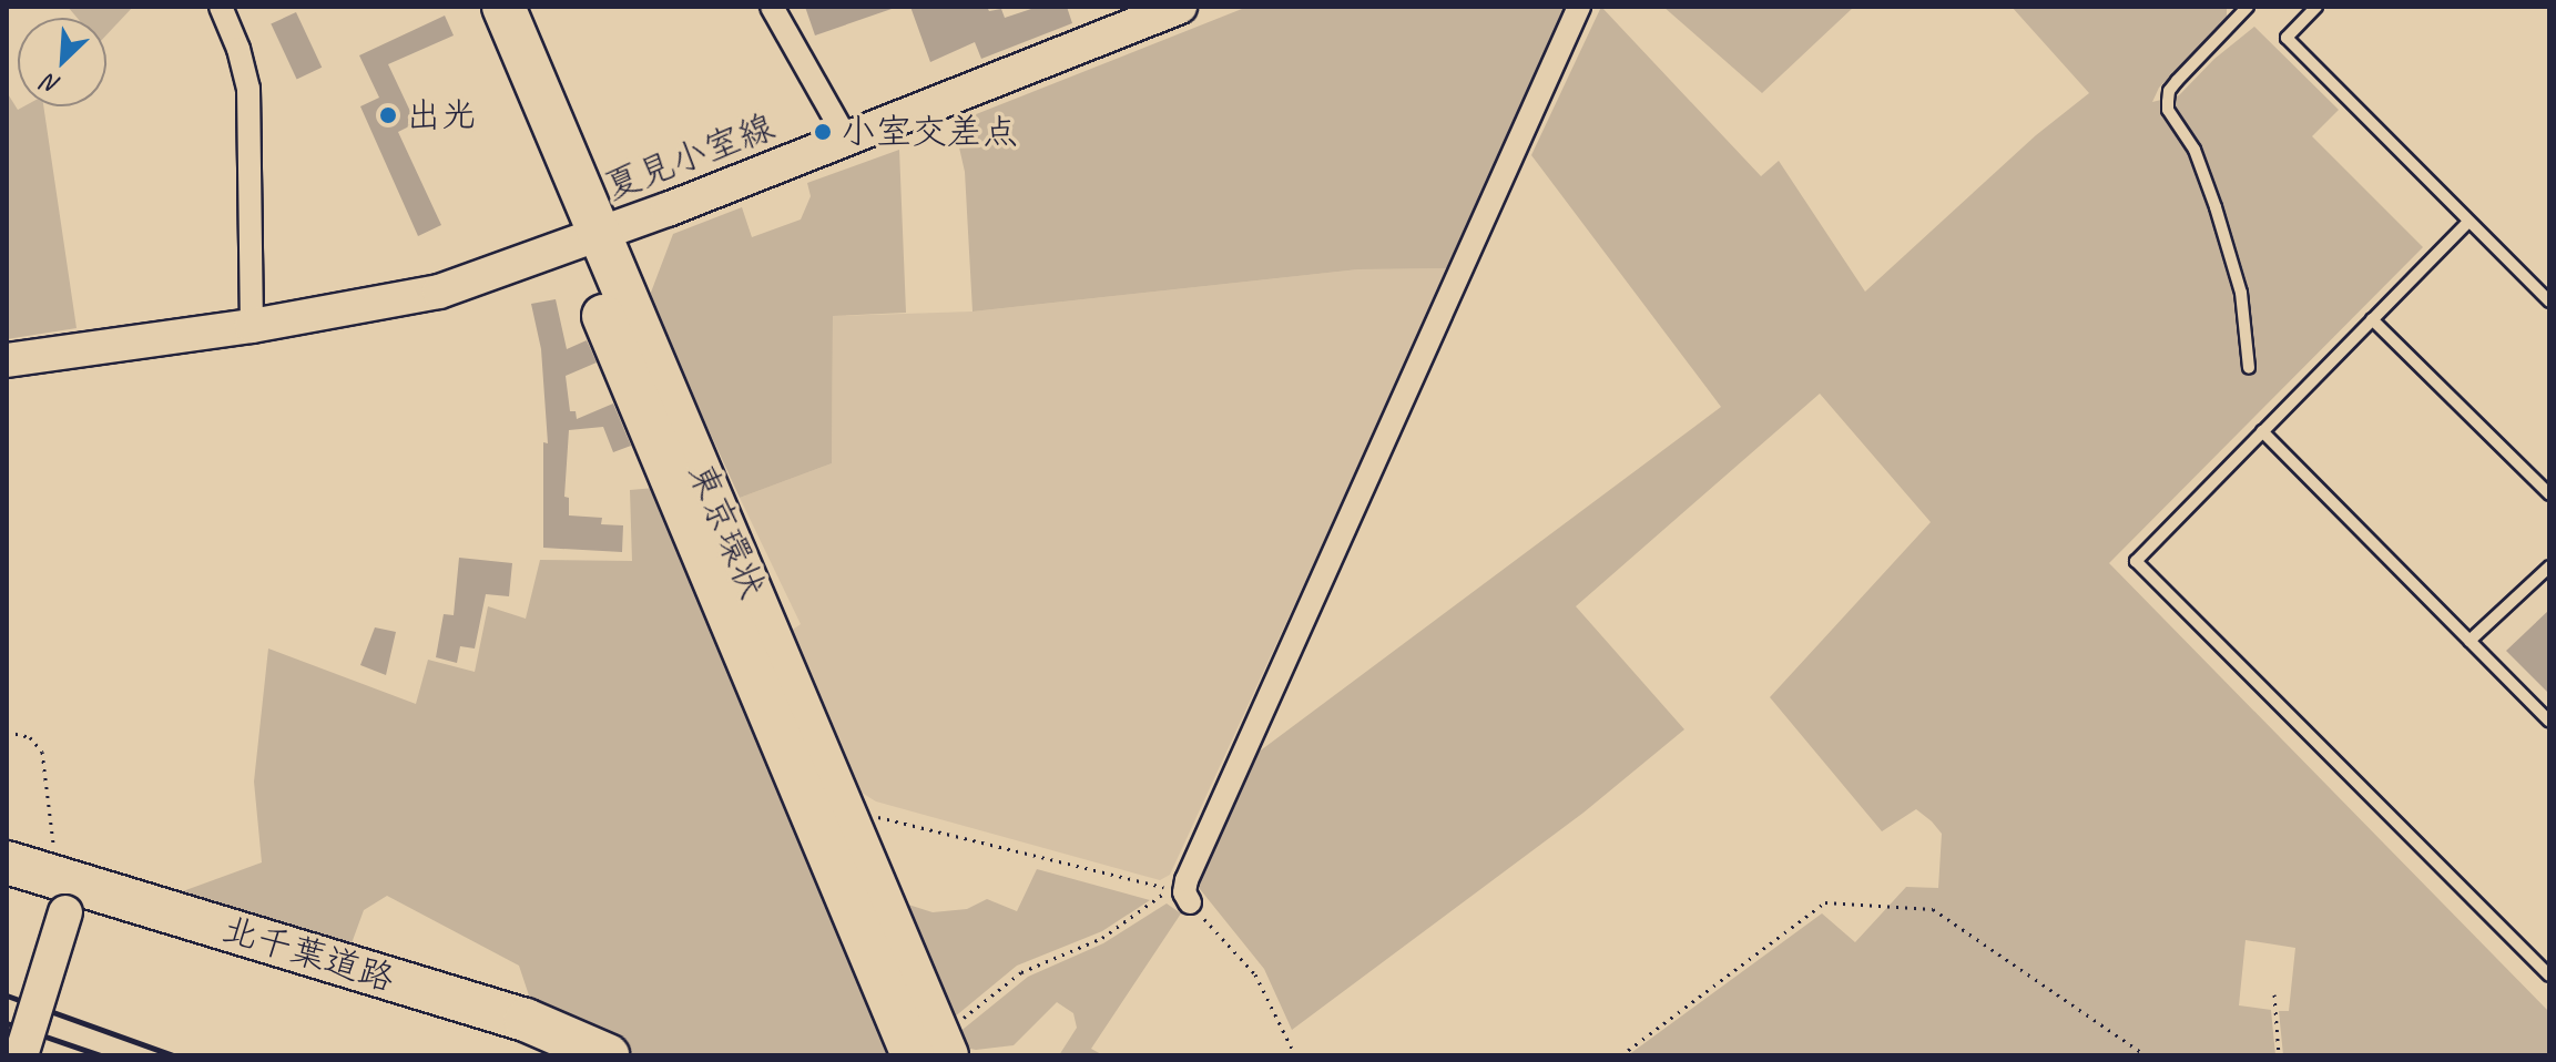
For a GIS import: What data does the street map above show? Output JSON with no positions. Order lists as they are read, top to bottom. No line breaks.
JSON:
{"streets":{"highway":["東京環状","北千葉道路"],"street":["夏見小室線"]},"crossings":[["夏見小室線","東京環状"]],"places":["出光","小室交差点"],"north":"bottom left"}
